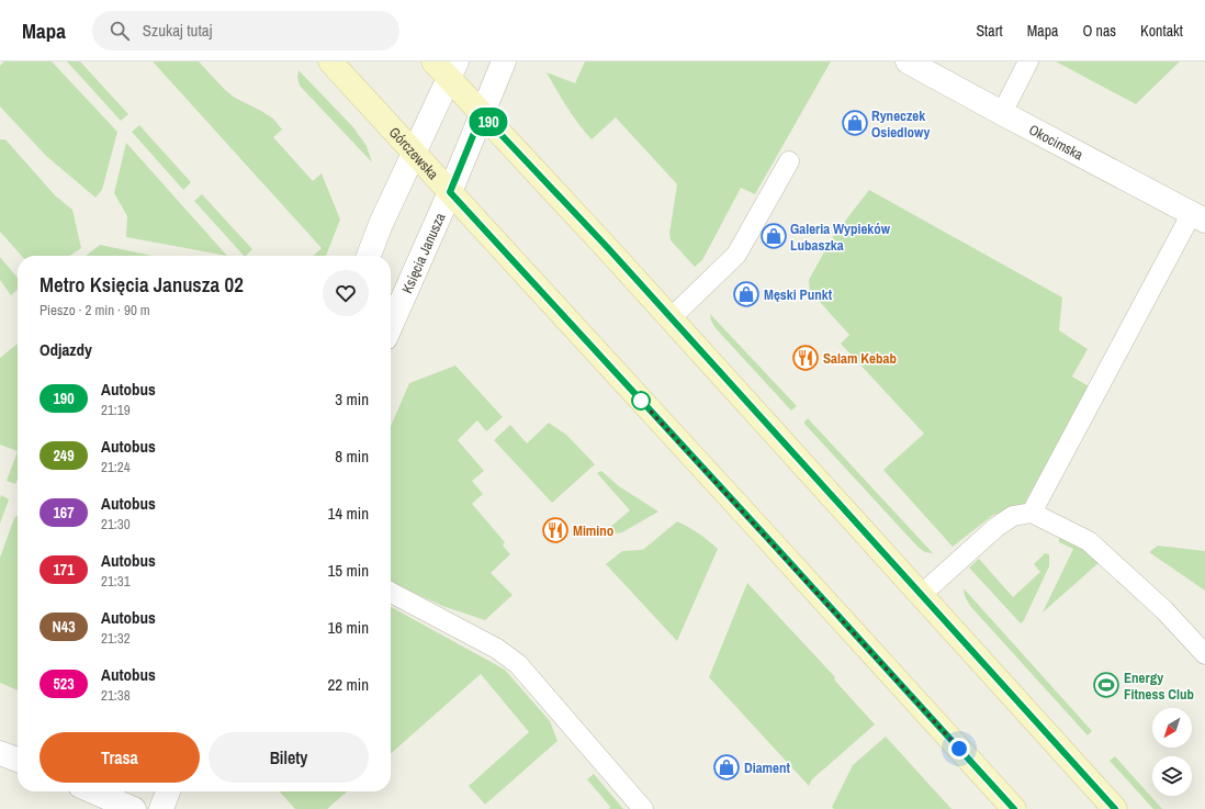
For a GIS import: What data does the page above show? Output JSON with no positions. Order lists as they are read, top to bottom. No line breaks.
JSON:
{"streets":{"main road":["Górczewska"],"street":["Okocimska","Księcia Janusza"]},"crossings":[["Górczewska","Księcia Janusza"]],"places":{"shop":["Ryneczek Osiedlowy","Galeria Wypieków Lubaszka","Męski Punkt","Diament"],"restaurant":["Salam Kebab","Mimino"],"sports":["Energy Fitness Club"]},"lines":["bus line 190"],"north":"bottom left","page":{"header":"Mapa","search":"Szukaj tutaj","nav":["Start","Mapa","O nas","Kontakt"],"on_map":"190","heading":[["Metro Księcia Janusza 02","Pieszo · 2 min · 90 m"],"Odjazdy"],"list":[{"mark":"190","name":"Autobus","note":"21:19","value":"3 min"},{"mark":"249","name":"Autobus","note":"21:24","value":"8 min"},{"mark":"167","name":"Autobus","note":"21:30","value":"14 min"},{"mark":"171","name":"Autobus","note":"21:31","value":"15 min"},{"mark":"N43","name":"Autobus","note":"21:32","value":"16 min"},{"mark":"523","name":"Autobus","note":"21:38","value":"22 min"}],"buttons":["Trasa","Bilety"]}}
